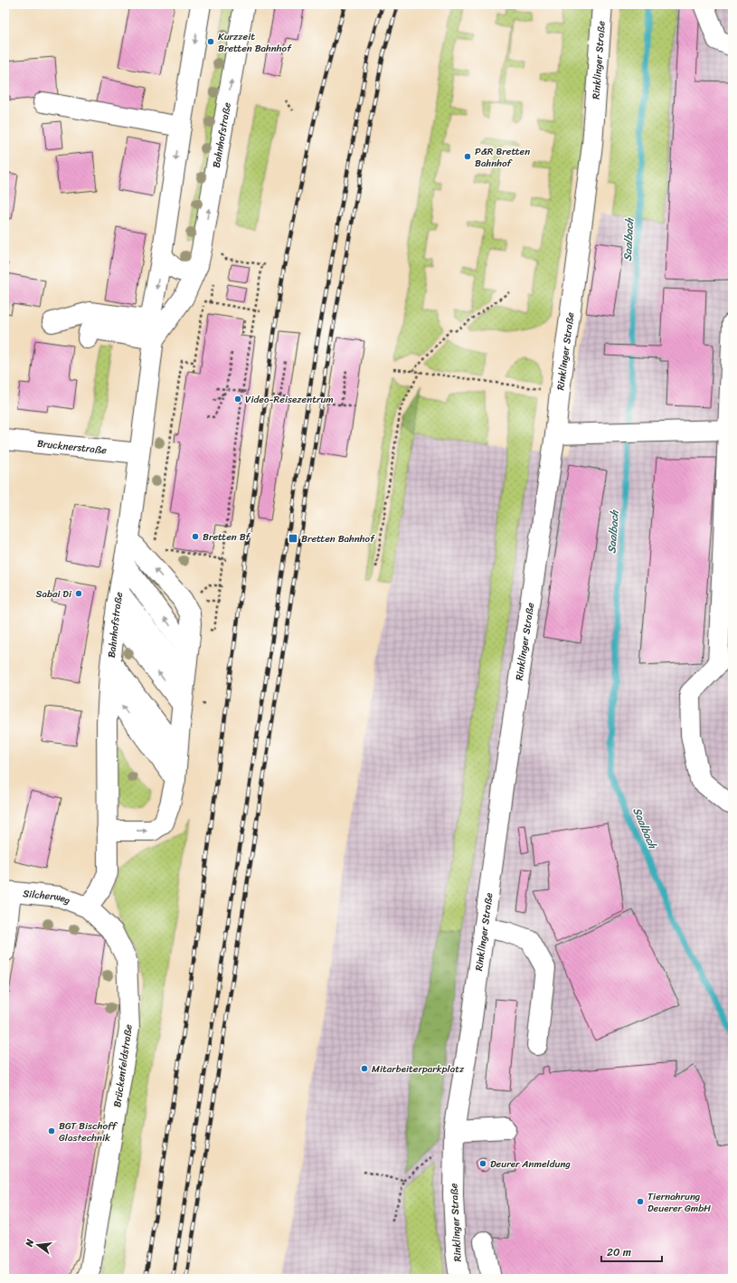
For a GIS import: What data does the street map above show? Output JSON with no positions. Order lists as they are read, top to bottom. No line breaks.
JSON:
{"streets":{"street":["Rinklinger Straße","Bahnhofstraße","Brucknerstraße","Silcherweg","Brückenfeldstraße"]},"crossings":[["Bahnhofstraße","Brucknerstraße"],["Bahnhofstraße","Silcherweg"],["Bahnhofstraße","Brückenfeldstraße"],["Silcherweg","Brückenfeldstraße"]],"water":["Saalbach"],"places":{"other":["Kurzzeit Bretten Bahnhof","P&R Bretten Bahnhof","Video-Reisezentrum","Bretten Bf","Sabai Di","Mitarbeiterparkplatz","BGT Bischoff Glastechnik","Deurer Anmeldung","Tiernahrung Deuerer GmbH"],"transit":["Bretten Bahnhof"]},"scale_bar":"20 m","north":"left"}
